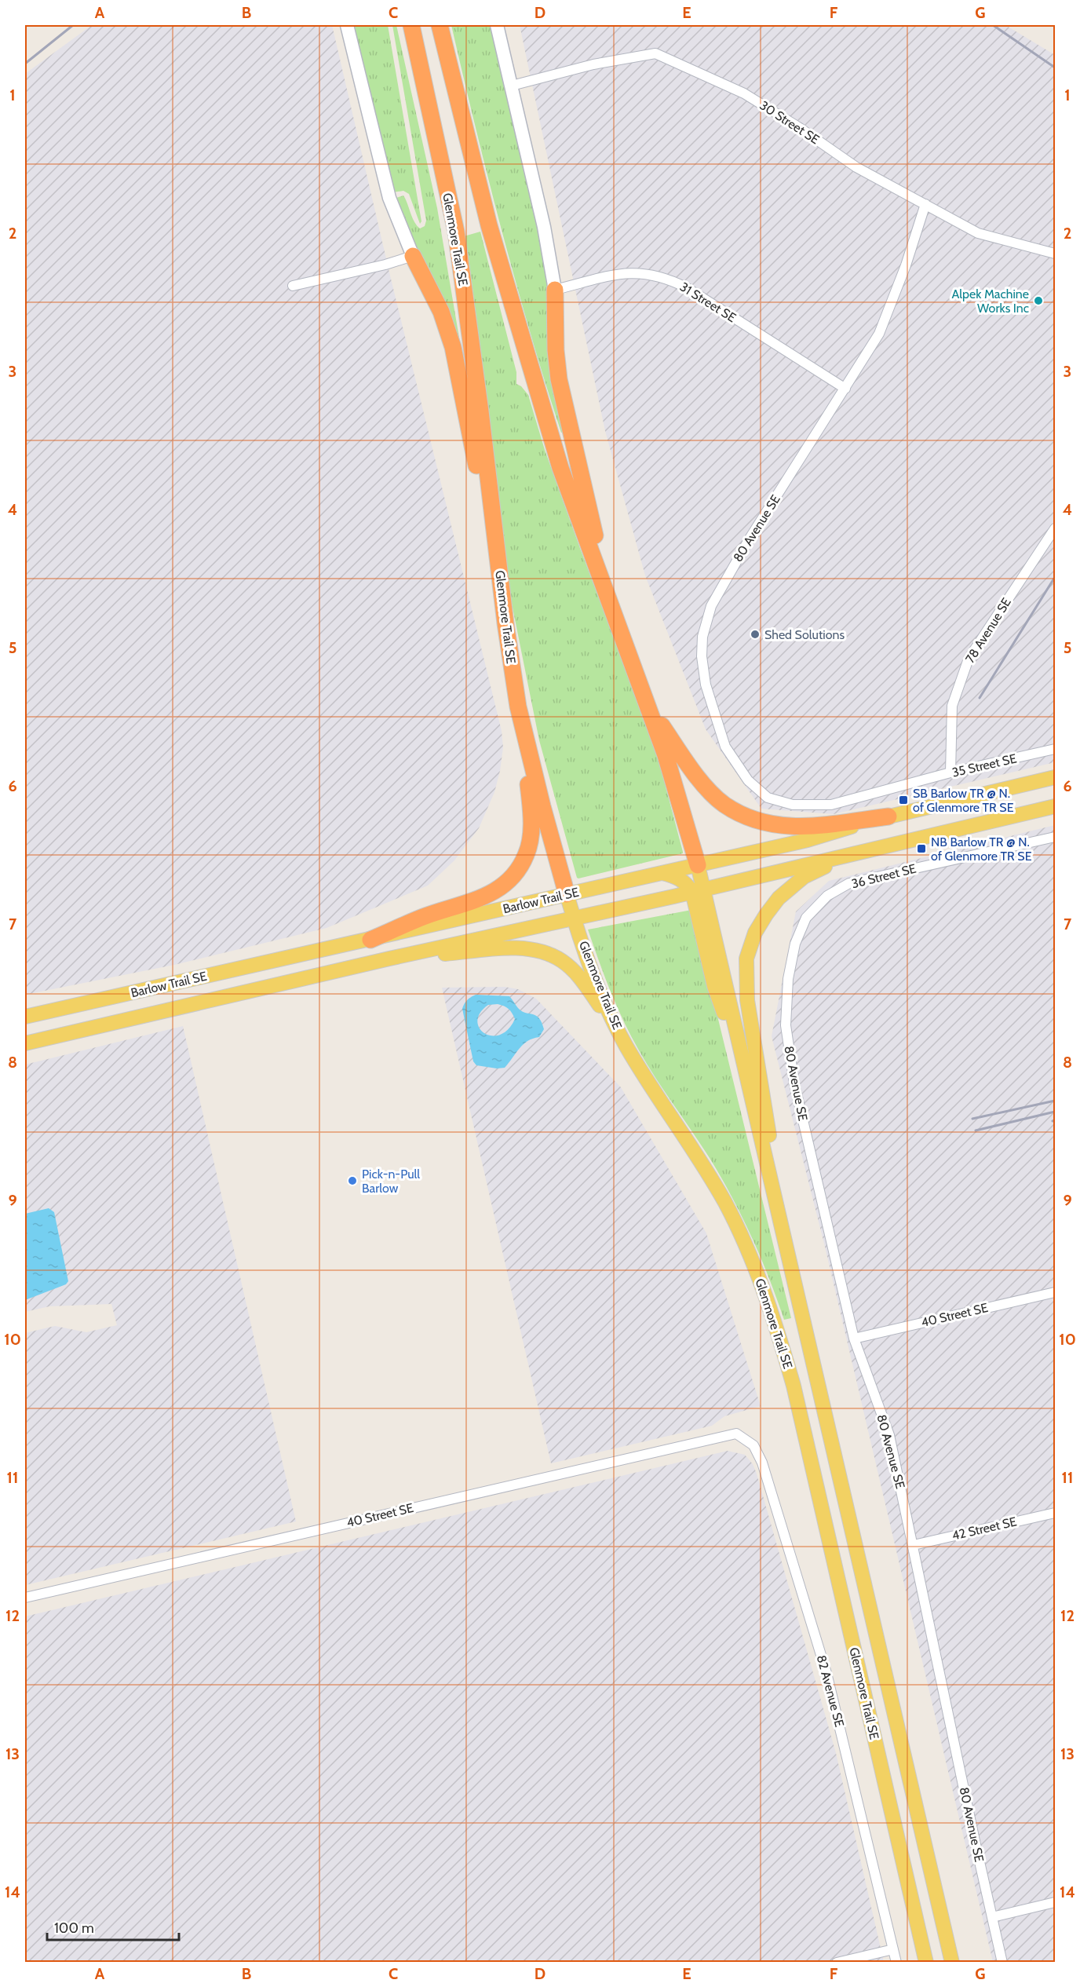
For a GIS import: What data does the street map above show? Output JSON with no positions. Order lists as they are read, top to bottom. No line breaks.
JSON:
{"streets":{"highway":["Glenmore Trail SE"],"main road":["Barlow Trail SE"],"street":["30 Street SE","31 Street SE","80 Avenue SE","78 Avenue SE","35 Street SE","36 Street SE","40 Street SE","42 Street SE","82 Avenue SE"]},"crossings":[["30 Street SE","80 Avenue SE"],["Glenmore Trail SE","Barlow Trail SE"],["31 Street SE","80 Avenue SE"],["80 Avenue SE","35 Street SE"],["80 Avenue SE","36 Street SE"],["80 Avenue SE","40 Street SE"],["80 Avenue SE","42 Street SE"],["78 Avenue SE","35 Street SE"],["40 Street SE","82 Avenue SE"]],"places":{"other":["Alpek Machine Works Inc","Shed Solutions","Pick-n-Pull Barlow"],"transit":["SB Barlow TR @ N. of Glenmore TR SE","NB Barlow TR @ N. of Glenmore TR SE"]},"scale_bar":"100 m","grid":{"columns":["A","B","C","D","E","F","G"],"rows":["1","2","3","4","5","6","7","8","9","10","11","12","13","14"]}}
